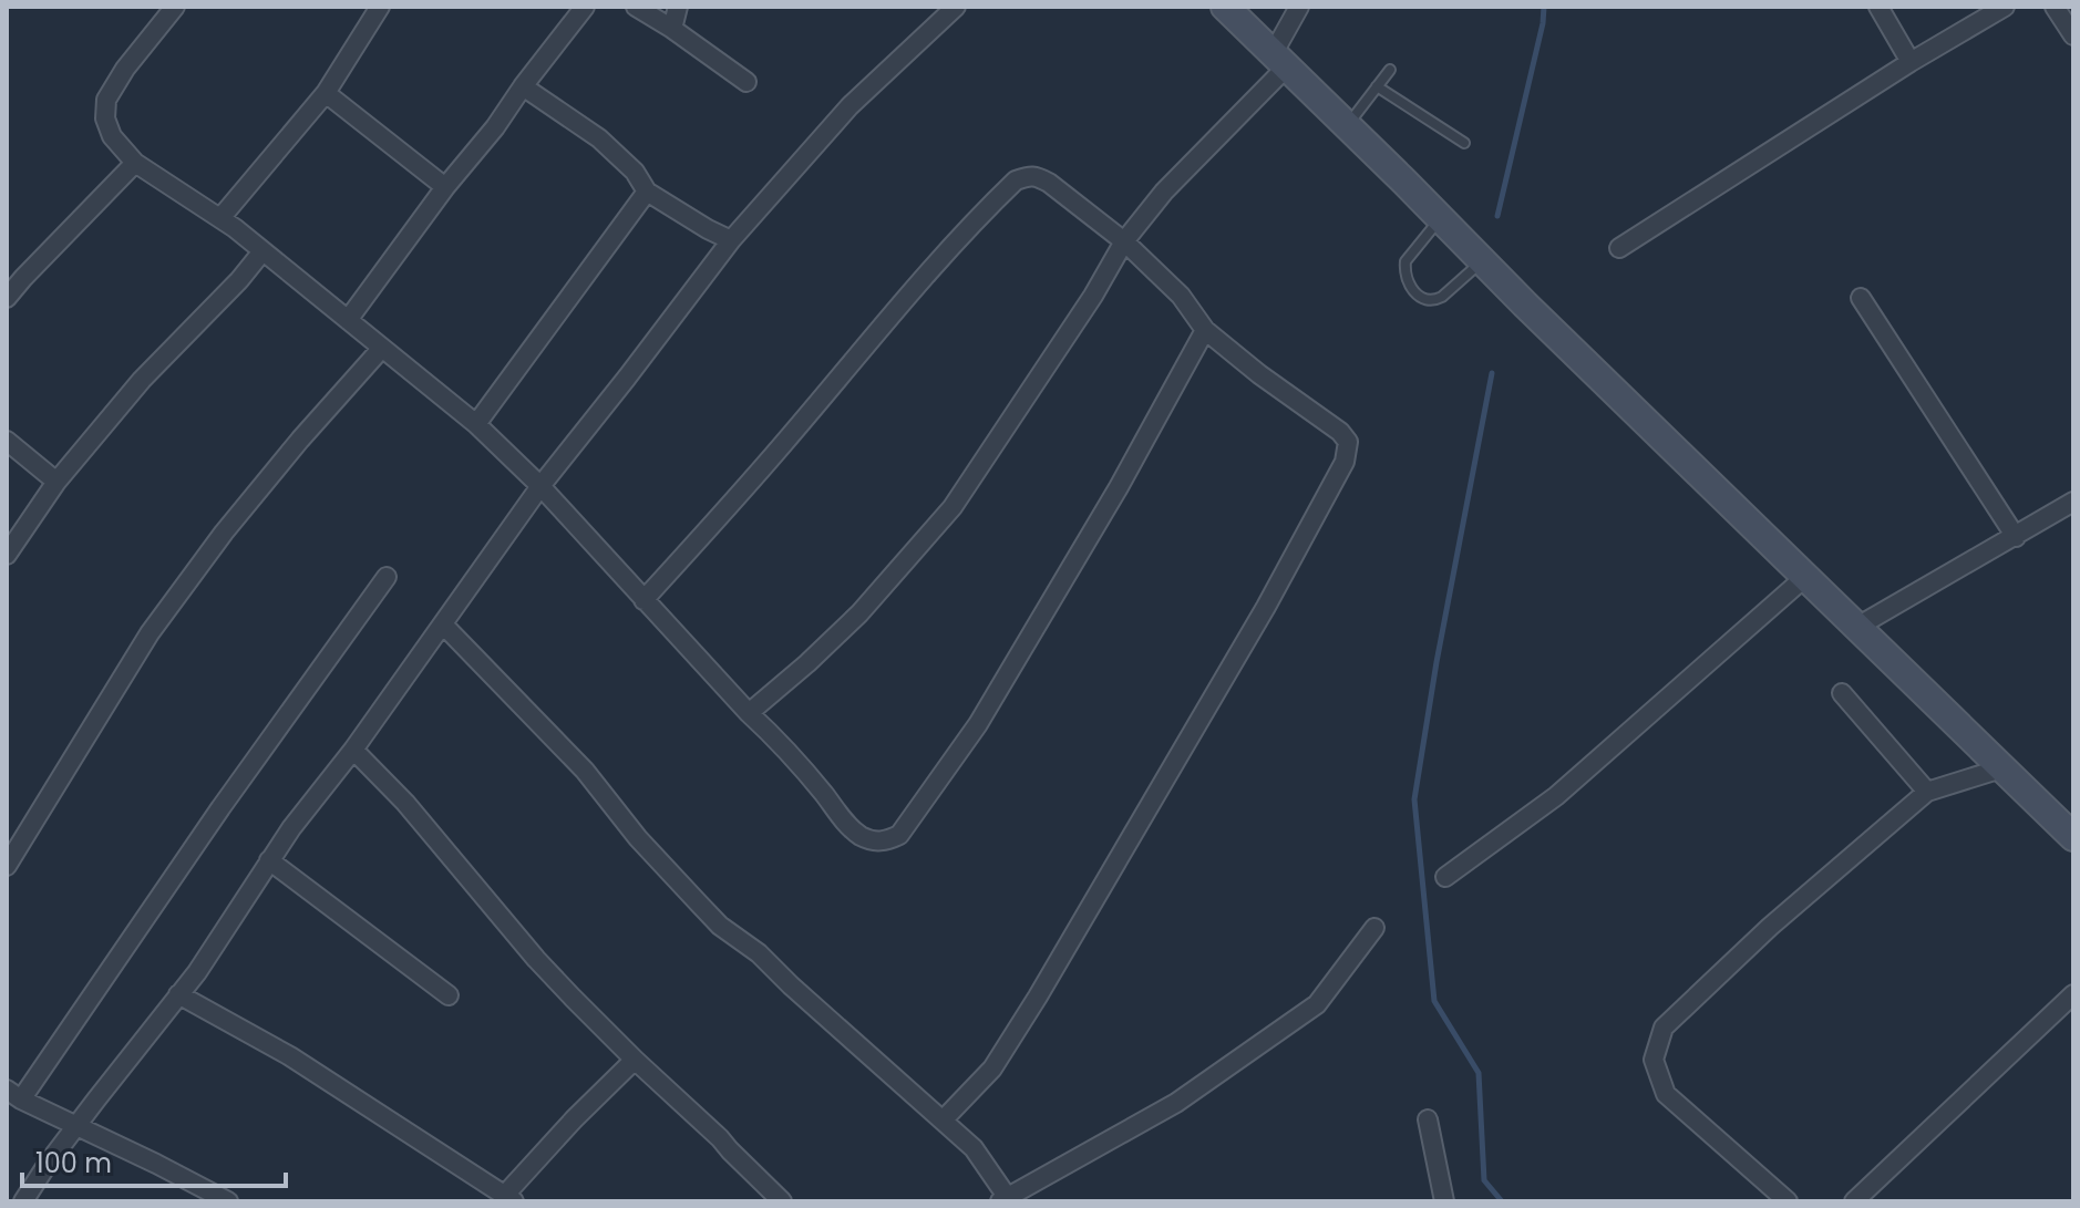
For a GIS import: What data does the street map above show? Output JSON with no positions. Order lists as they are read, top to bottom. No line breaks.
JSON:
{"scale_bar":"100 m"}
